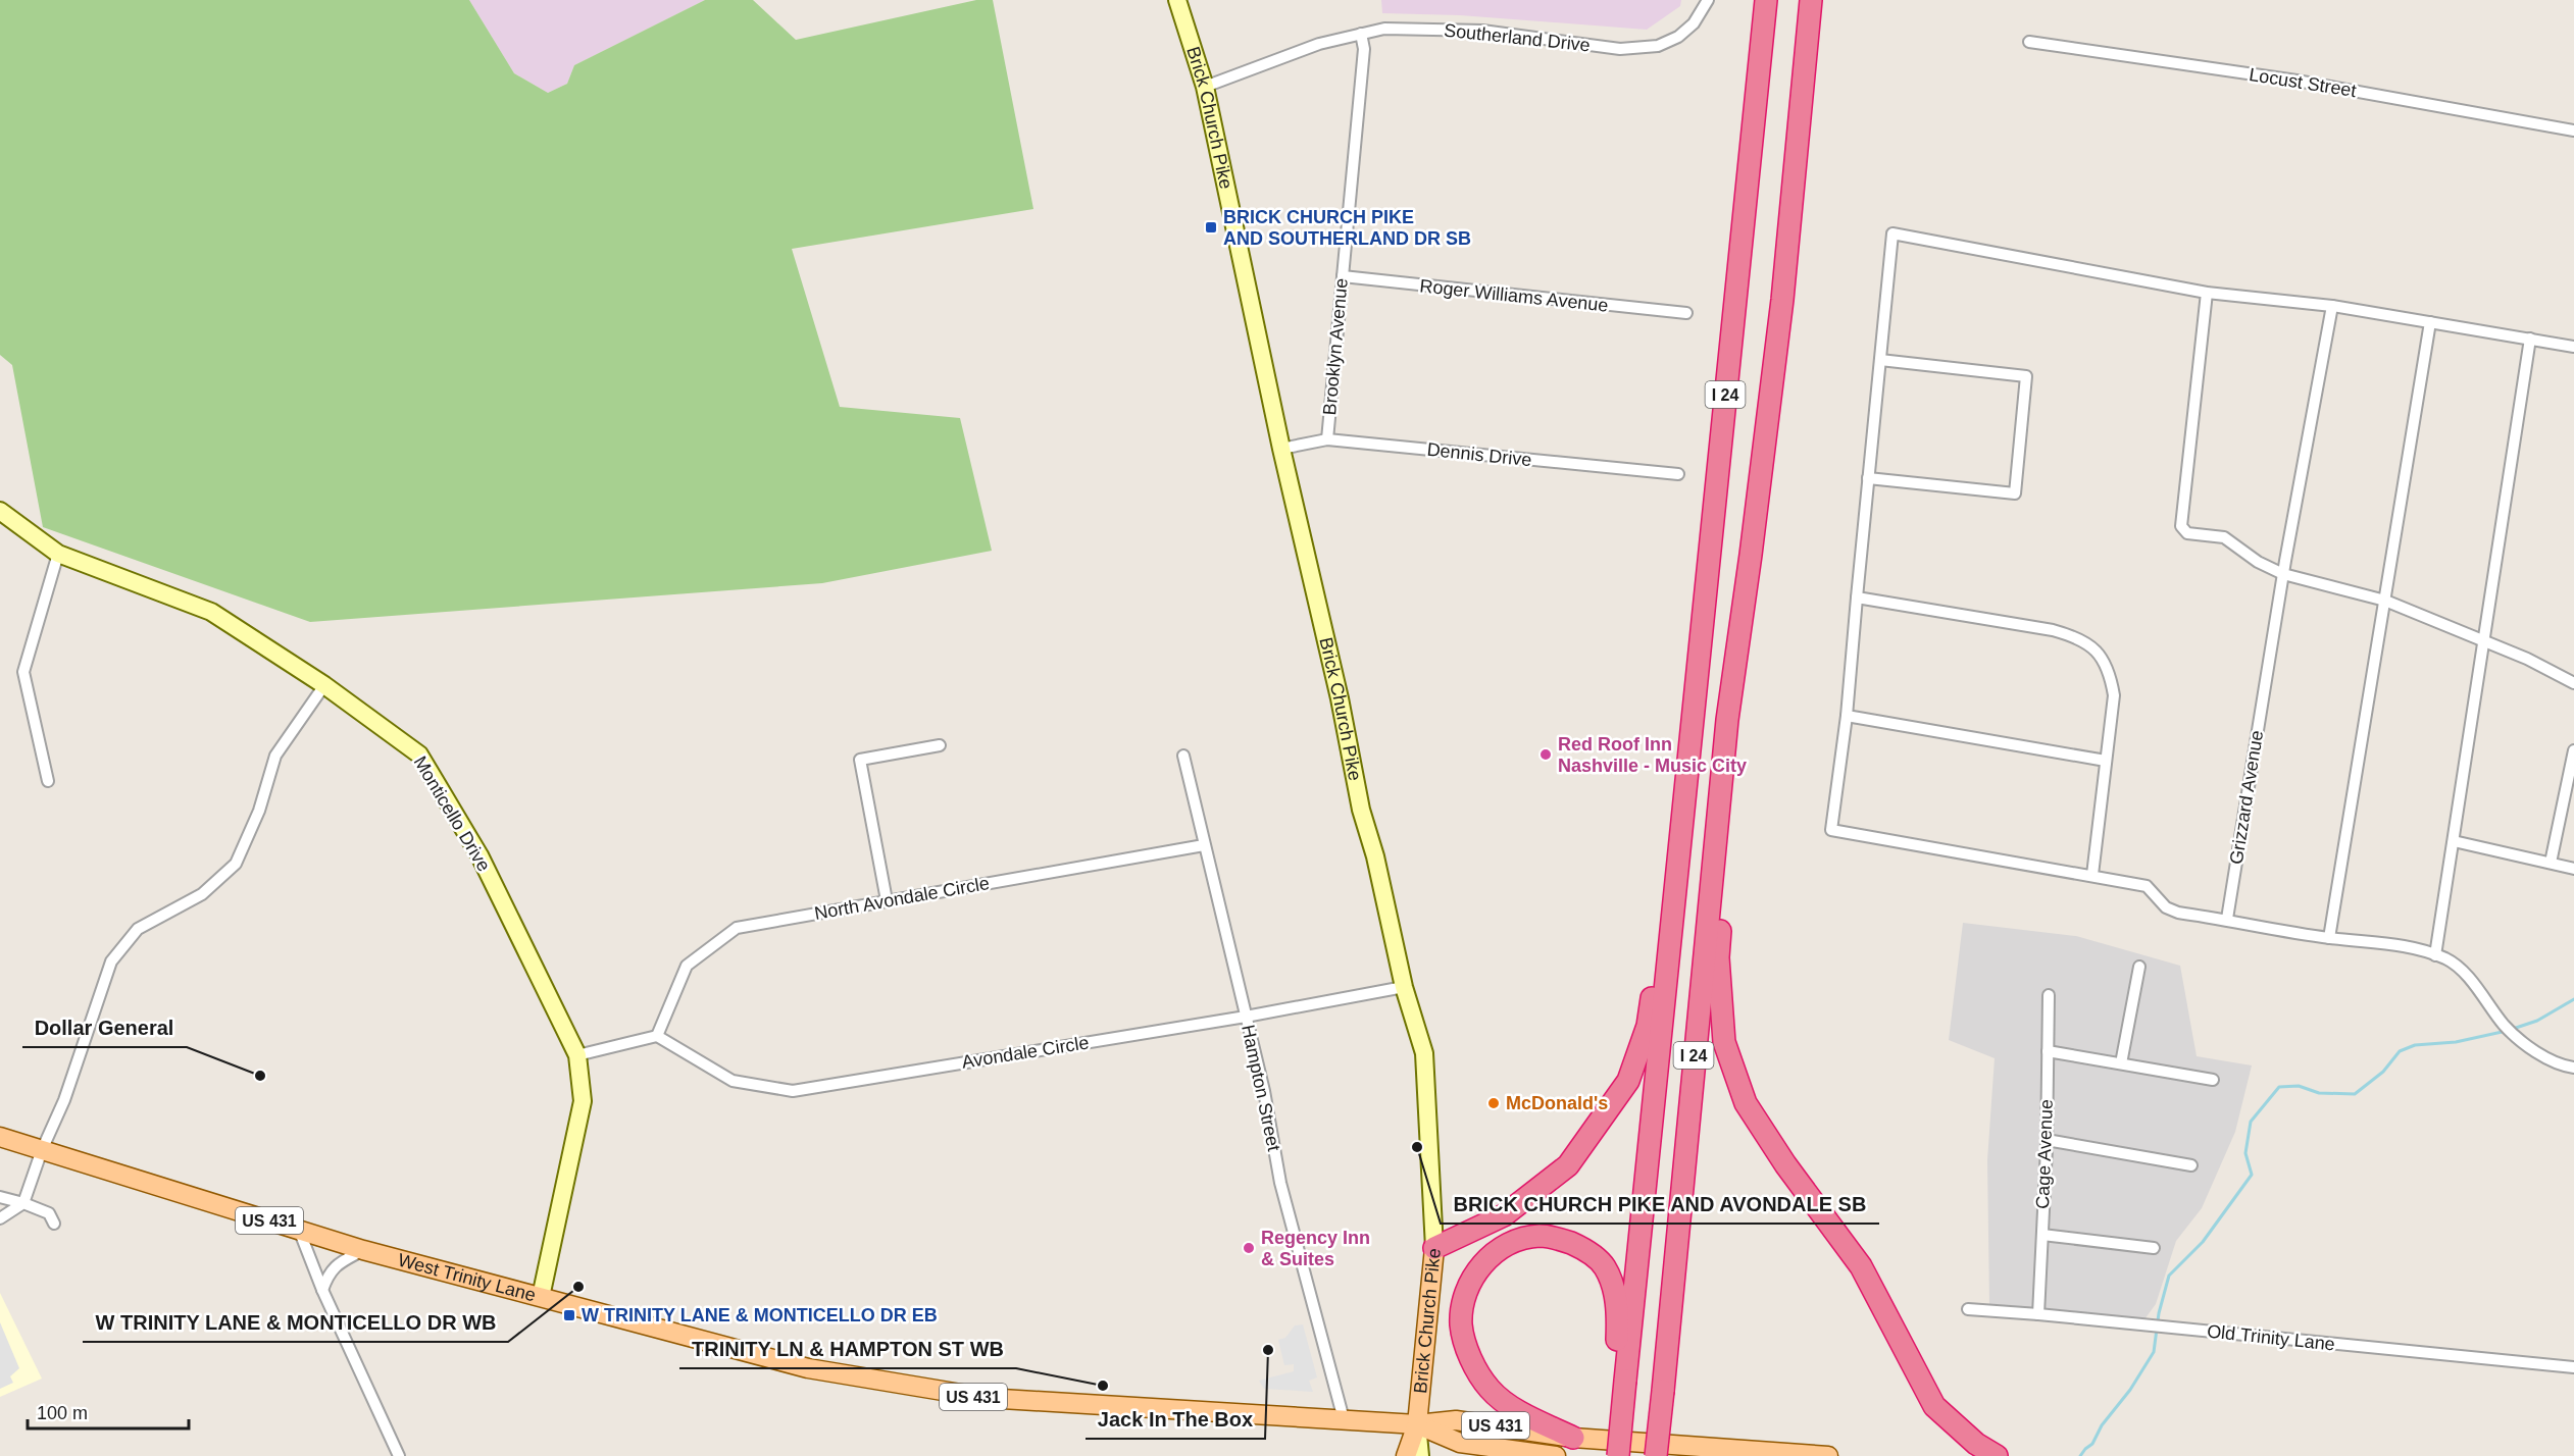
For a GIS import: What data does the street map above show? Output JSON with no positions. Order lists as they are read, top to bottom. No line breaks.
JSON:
{"streets":{"highway":["I 24"],"main road":["Brick Church Pike","Monticello Drive","US 431","West Trinity Lane"],"street":["Southerland Drive","Locust Street","Roger Williams Avenue","Brooklyn Avenue","Dennis Drive","Grizzard Avenue","North Avondale Circle","Avondale Circle","Hampton Street","Cage Avenue","Old Trinity Lane"]},"crossings":[["Southerland Drive","Brick Church Pike"],["Southerland Drive","Brooklyn Avenue"],["Brick Church Pike","Dennis Drive"],["Brick Church Pike","Avondale Circle"],["Brick Church Pike","West Trinity Lane"],["Roger Williams Avenue","Brooklyn Avenue"],["Brooklyn Avenue","Dennis Drive"],["Monticello Drive","West Trinity Lane"],["North Avondale Circle","Avondale Circle"],["North Avondale Circle","Hampton Street"],["Avondale Circle","Hampton Street"],["Hampton Street","West Trinity Lane"],["Cage Avenue","Old Trinity Lane"]],"places":{"transit":["BRICK CHURCH PIKE AND SOUTHERLAND DR SB","W TRINITY LANE & MONTICELLO DR EB"],"other":["Red Roof Inn Nashville - Music City","Dollar General","McDonald's","BRICK CHURCH PIKE AND AVONDALE SB","Regency Inn & Suites","W TRINITY LANE & MONTICELLO DR WB","Jack In The Box","TRINITY LN & HAMPTON ST WB"]},"scale_bar":"100 m"}
